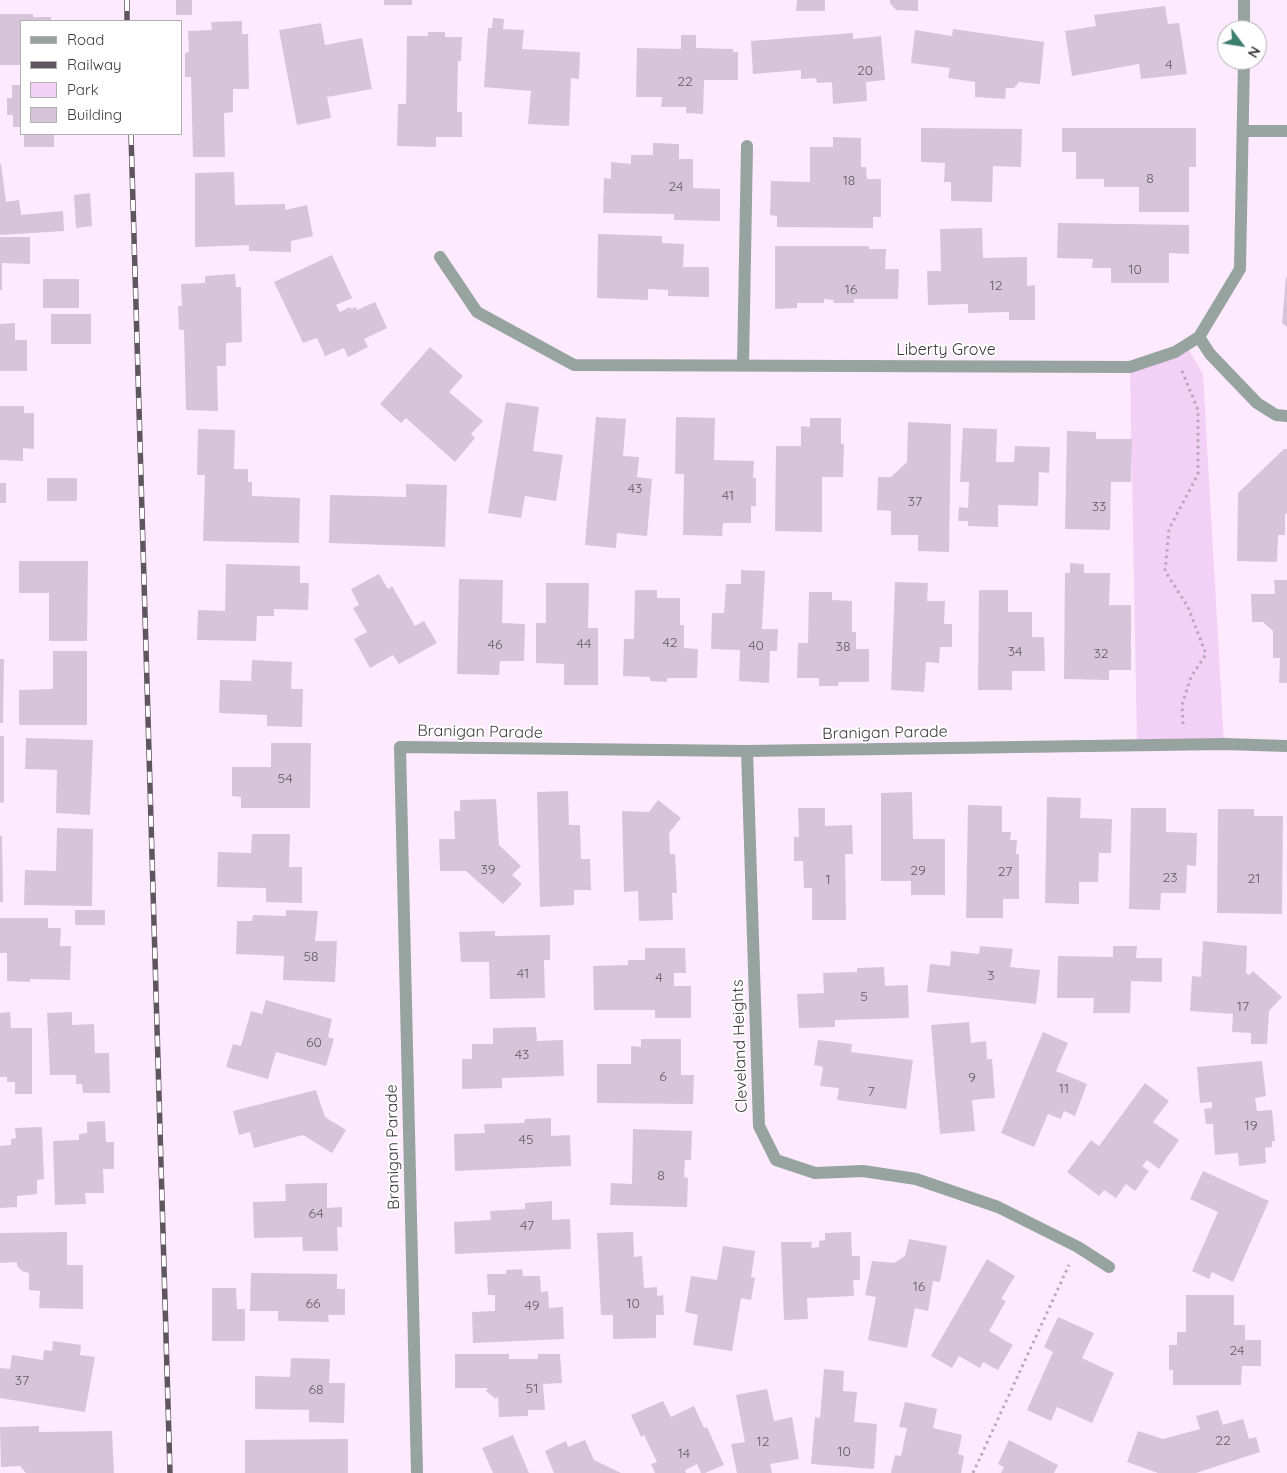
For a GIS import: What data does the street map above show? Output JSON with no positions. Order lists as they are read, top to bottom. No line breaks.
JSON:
{"streets":{"street":["Liberty Grove","Branigan Parade","Cleveland Heights"]},"crossings":[["Branigan Parade","Cleveland Heights"]],"house_numbers":["4","20","22","8","18","24","10","12","16","43","41","37","33","42","44","46","40","38","34","32","54","39","29","27","23","21","1","58","41","3","4","5","17","60","43","6","9","11","7","19","45","8","64","47","16","66","10","49","24","37","51","68","22","12","10","14"],"legend":["Road","Railway","Park","Building"],"north":"bottom right"}
